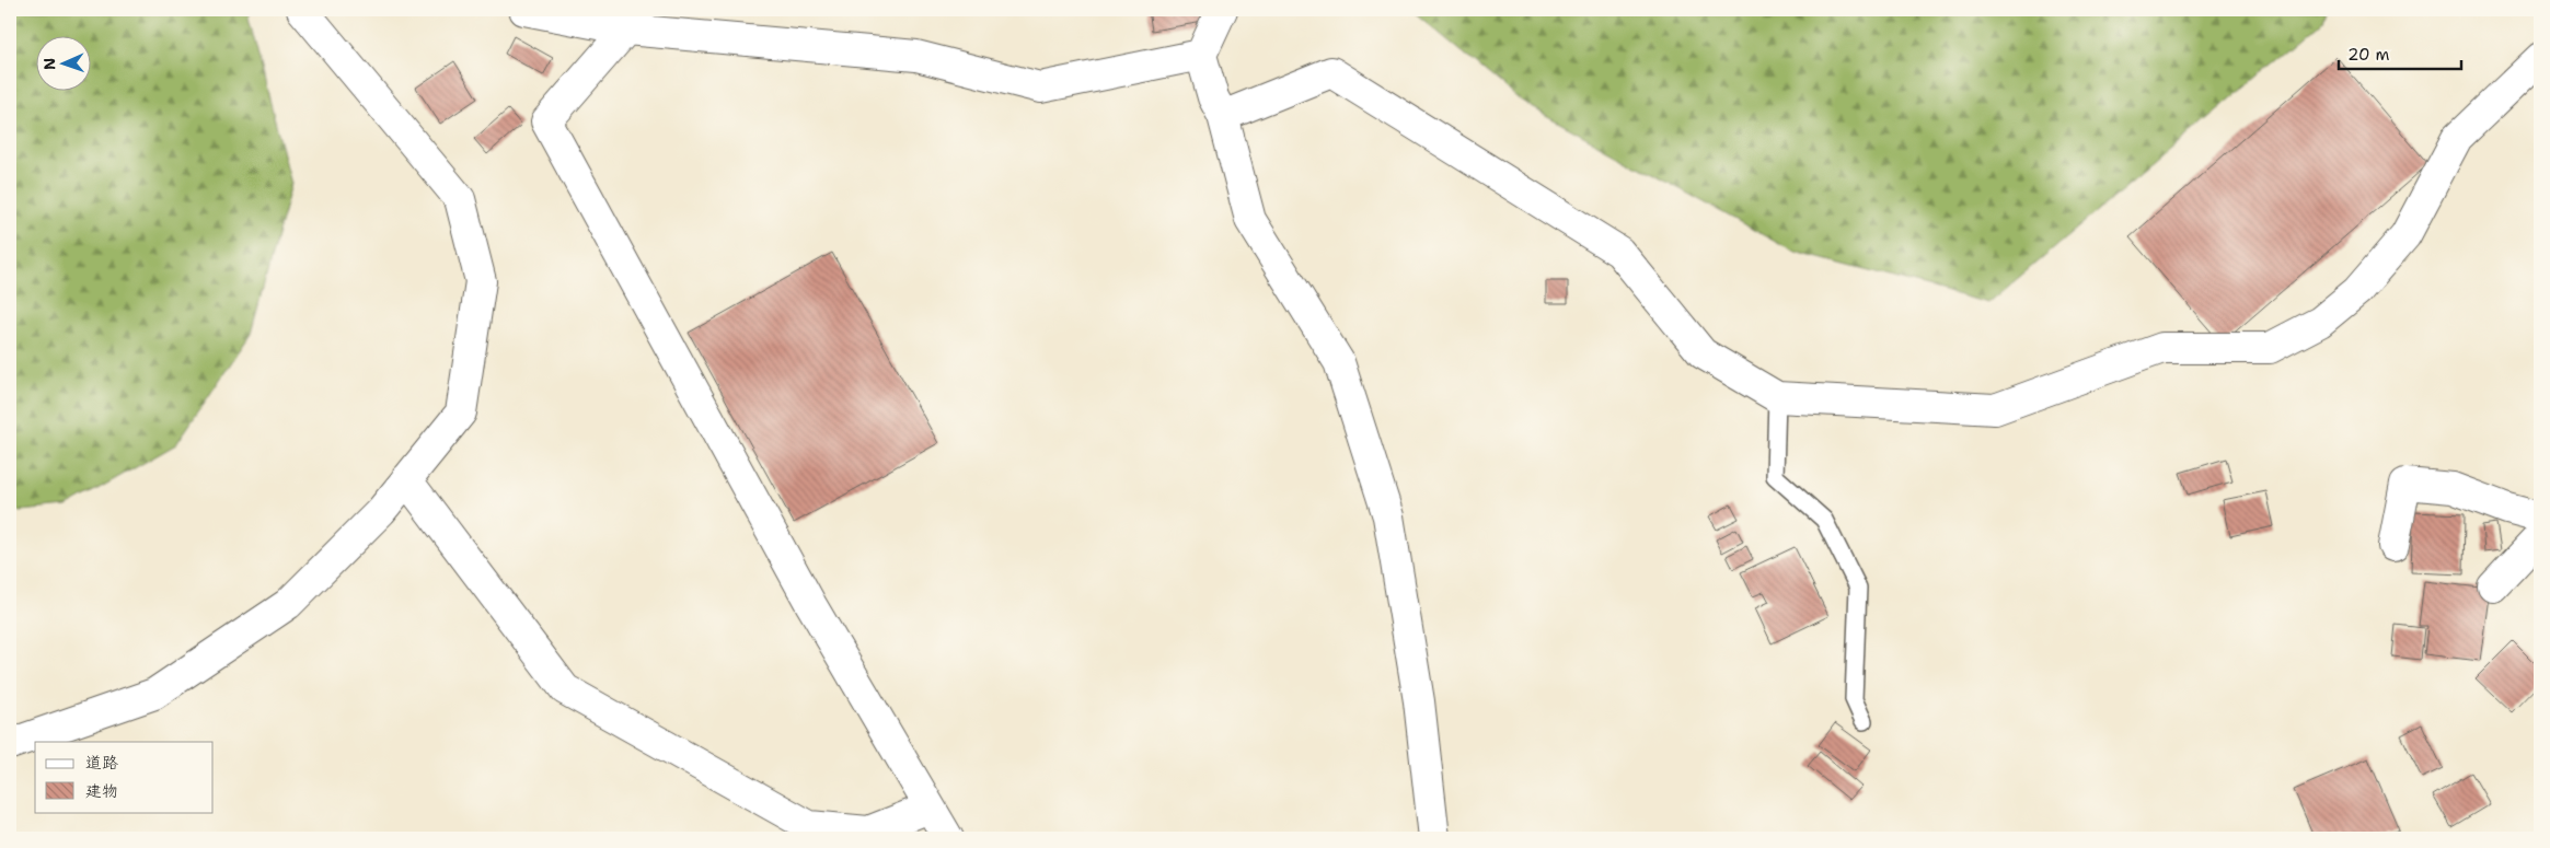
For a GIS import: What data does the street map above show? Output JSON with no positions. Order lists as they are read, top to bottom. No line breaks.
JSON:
{"legend":["道路","建物"],"scale_bar":"20 m","north":"left"}
